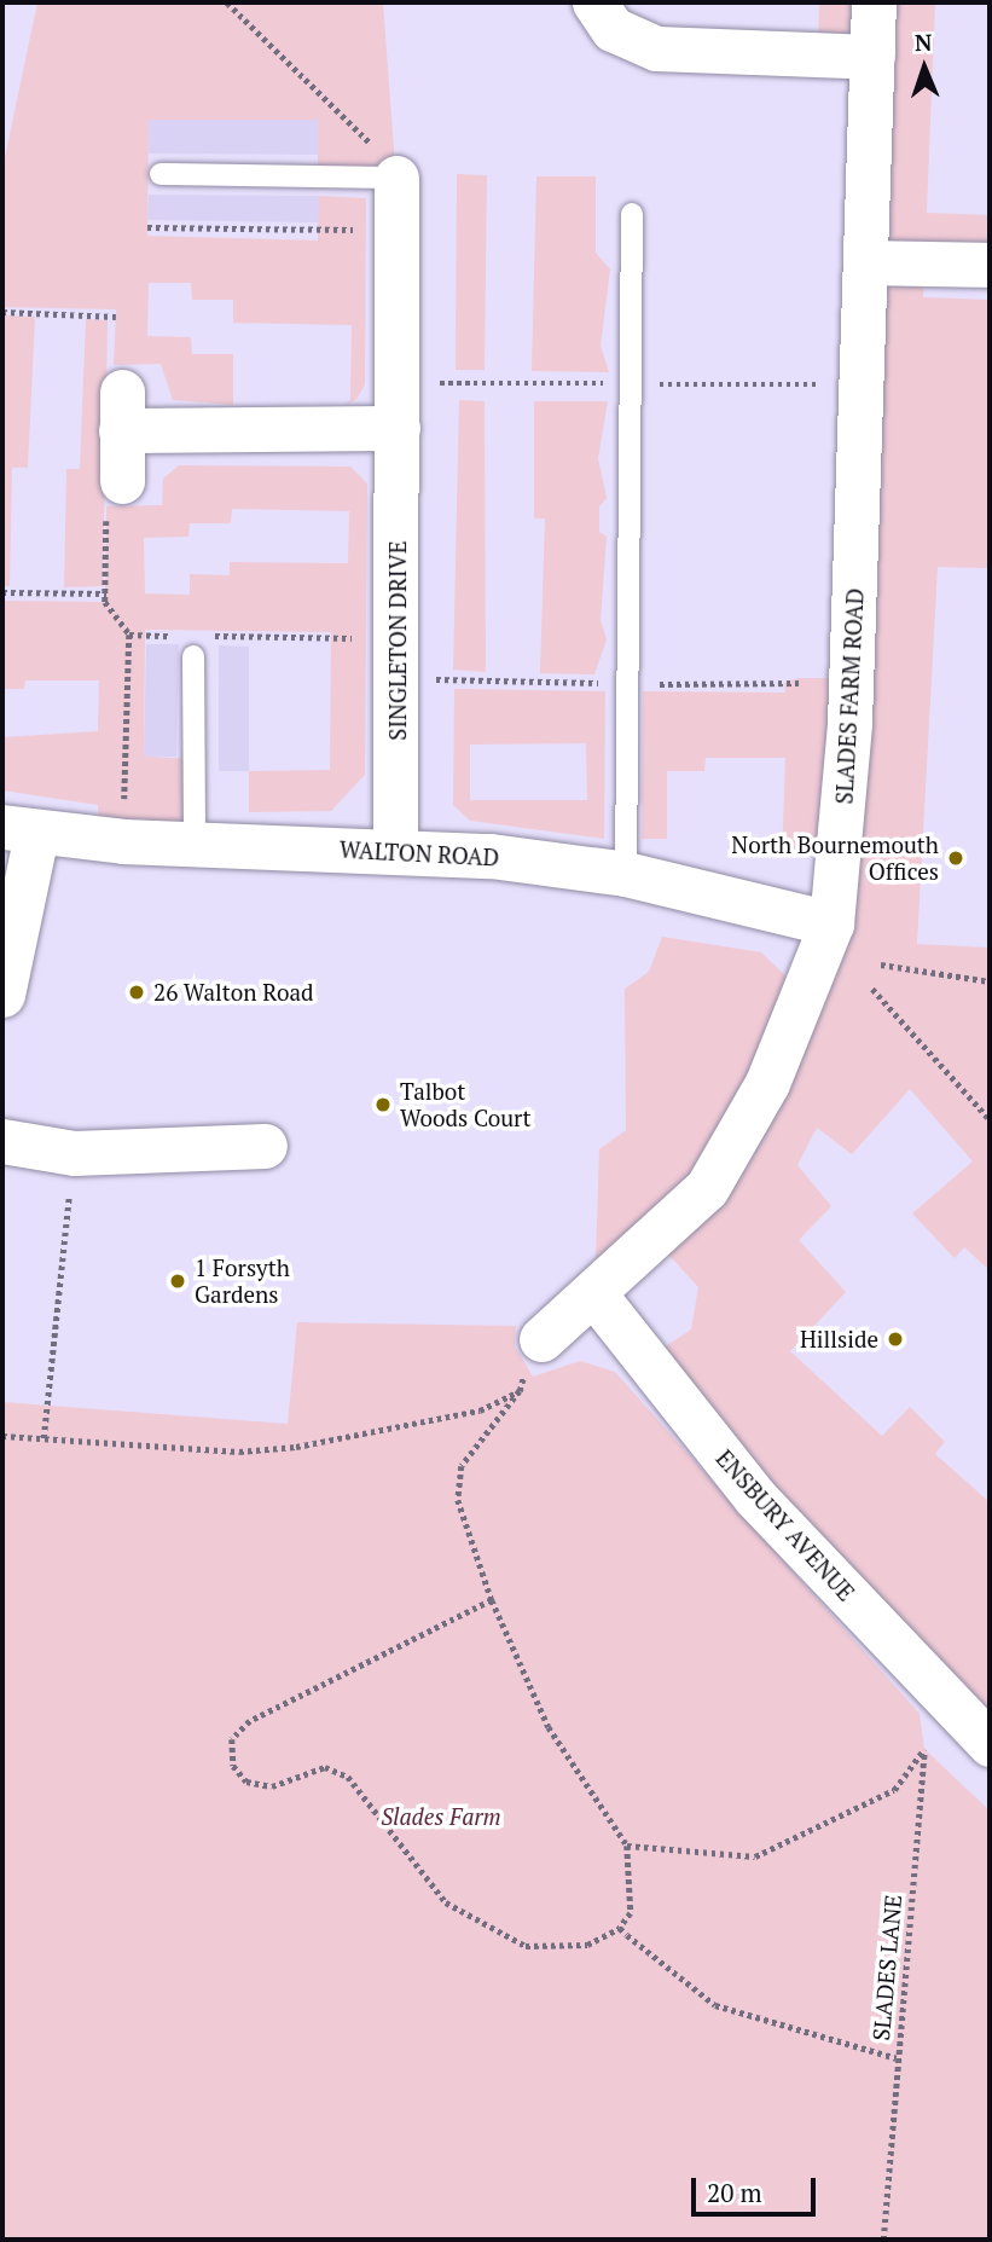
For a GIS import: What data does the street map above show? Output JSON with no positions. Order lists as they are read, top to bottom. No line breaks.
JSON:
{"streets":{"street":["SINGLETON DRIVE","SLADES FARM ROAD","WALTON ROAD","ENSBURY AVENUE"],"path":["SLADES LANE"]},"crossings":[["SINGLETON DRIVE","WALTON ROAD"],["SLADES FARM ROAD","WALTON ROAD"],["SLADES FARM ROAD","ENSBURY AVENUE"]],"parks":["Slades Farm"],"places":["North Bournemouth Offices","26 Walton Road","Talbot Woods Court","1 Forsyth Gardens","Hillside"],"scale_bar":"20 m","north":"top"}
